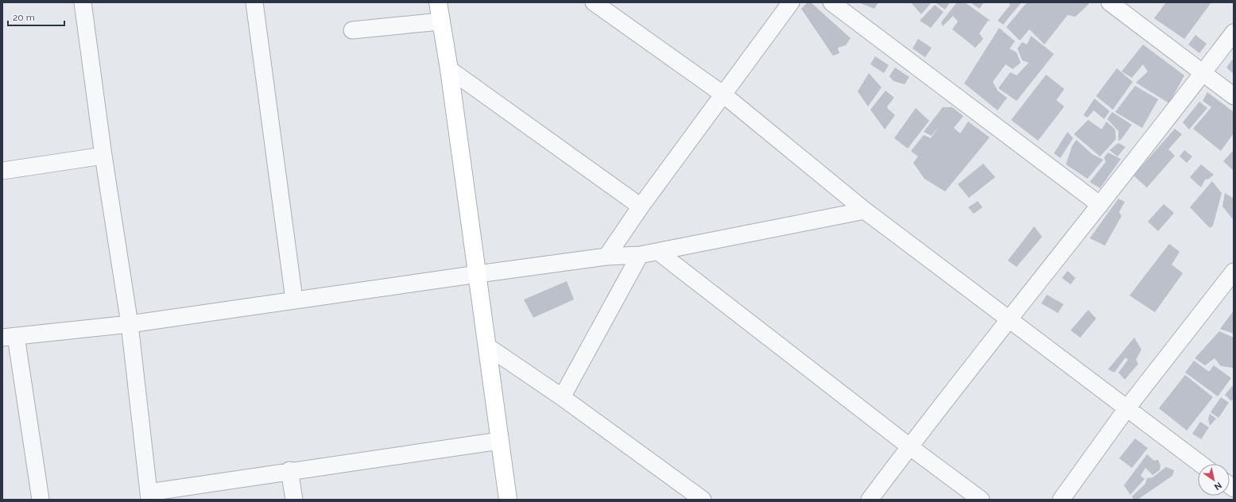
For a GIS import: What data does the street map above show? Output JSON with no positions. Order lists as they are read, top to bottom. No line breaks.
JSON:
{"scale_bar":"20 m","north":"bottom right"}
